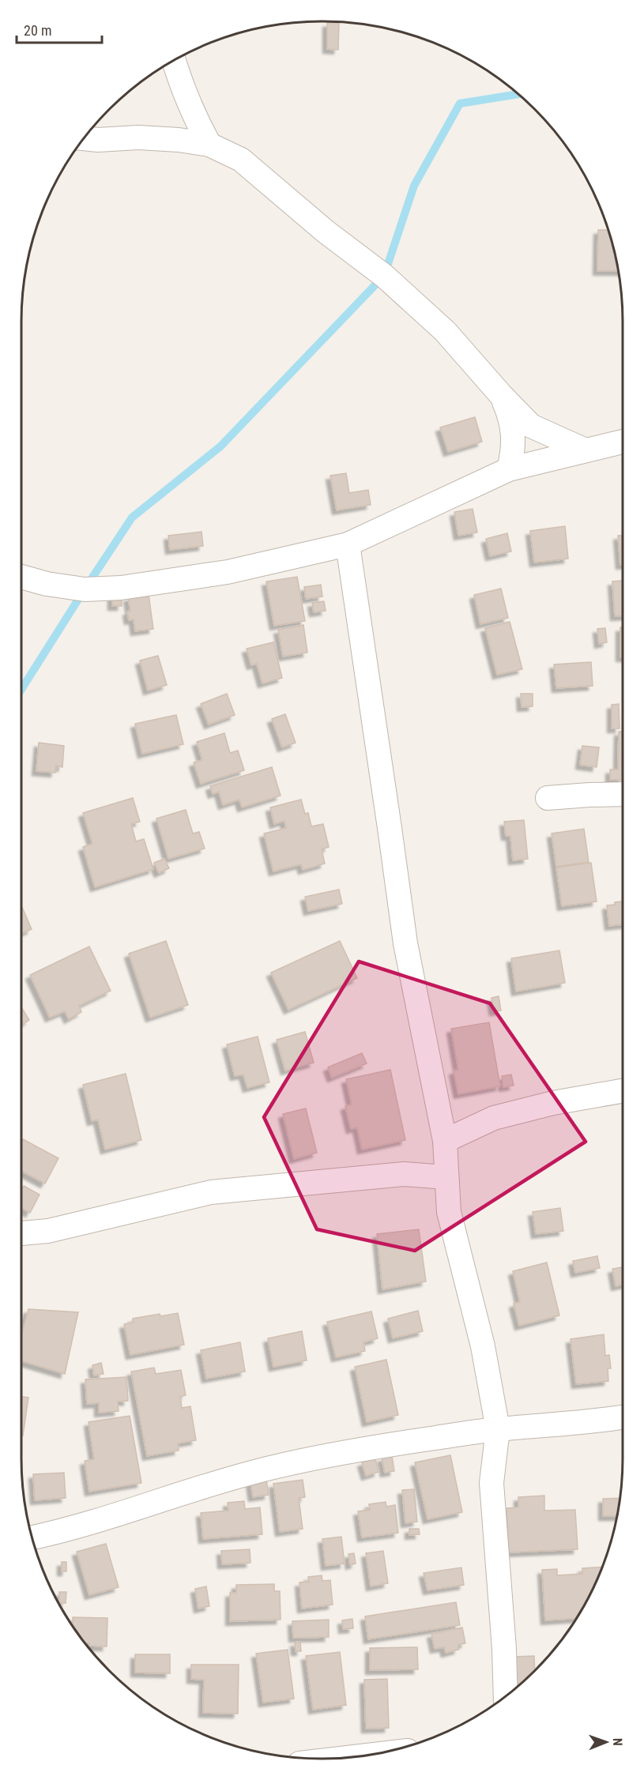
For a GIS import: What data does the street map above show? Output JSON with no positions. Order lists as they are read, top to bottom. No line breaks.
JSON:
{"scale_bar":"20 m","north":"right"}
